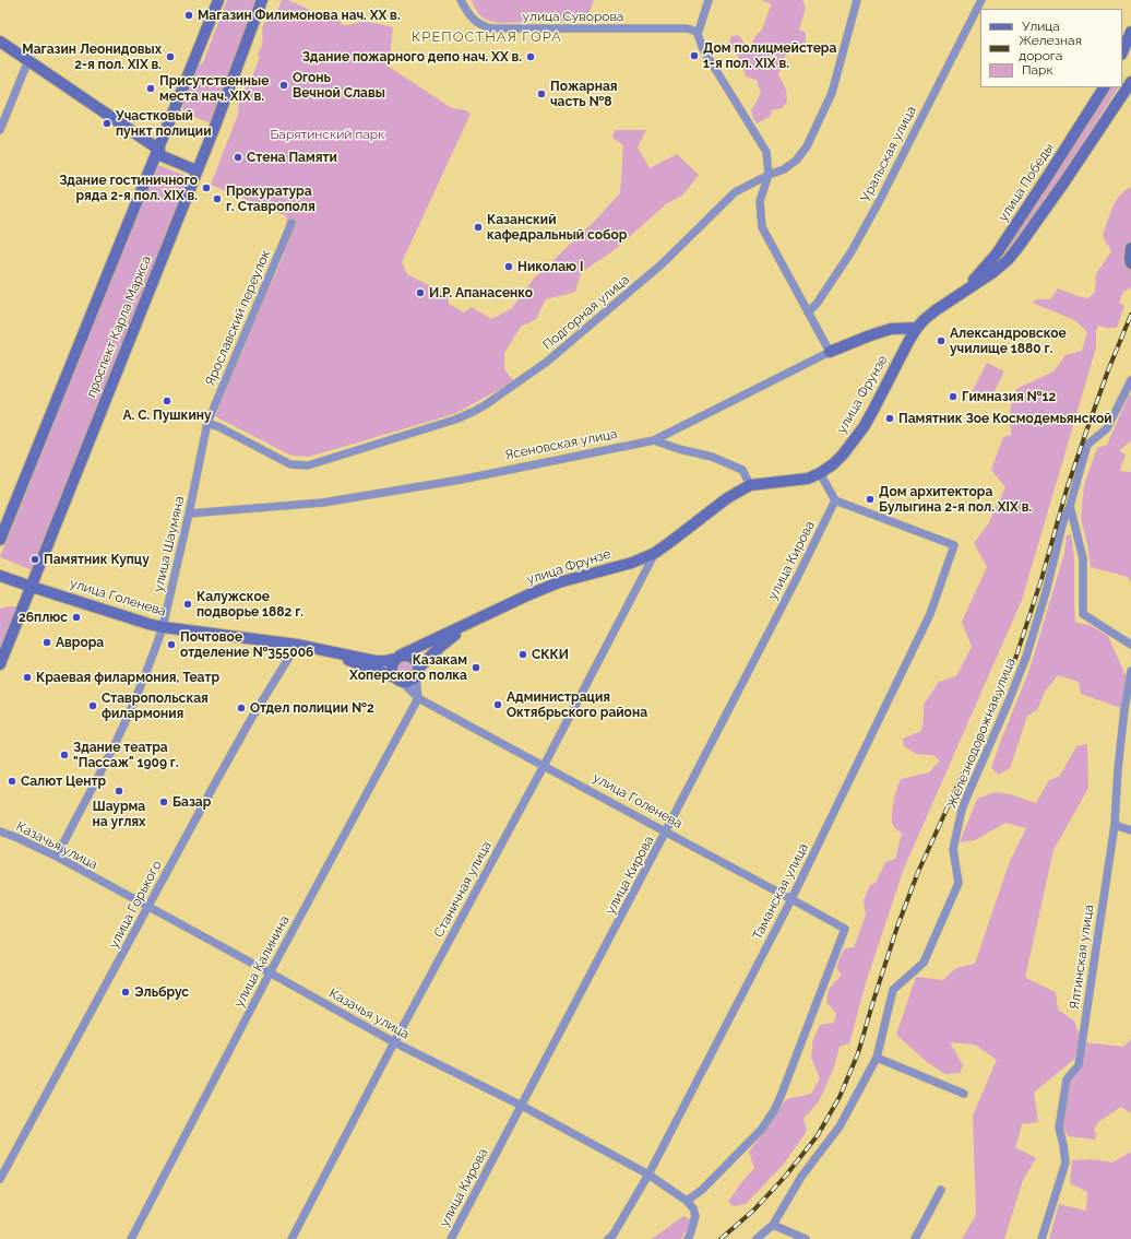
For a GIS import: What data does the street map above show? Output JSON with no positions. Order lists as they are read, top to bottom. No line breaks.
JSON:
{"streets":{"main road":["улица Победы","проспект Карла Маркса","улица Фрунзе","Ясеновская улица","улица Голенева"],"street":["улица Суворова","Уральская улица","Подгорная улица","Ярославский переулок","улица Шаумяна","улица Кирова","Железнодорожная улица","Казачья улица","Станичная улица","Таманская улица","улица Горького","Ялтинская улица","улица Калинина"]},"crossings":[["улица Победы","улица Фрунзе"],["Подгорная улица","Ярославский переулок"],["Подгорная улица","улица Шаумяна"],["Ярославский переулок","улица Шаумяна"],["проспект Карла Маркса","улица Голенева"],["улица Фрунзе","Ясеновская улица"],["улица Фрунзе","улица Голенева"],["улица Фрунзе","Станичная улица"],["Ясеновская улица","улица Шаумяна"],["улица Шаумяна","улица Голенева"],["улица Шаумяна","Казачья улица"],["улица Кирова","улица Голенева"],["улица Кирова","Казачья улица"],["улица Кирова","Таманская улица"],["улица Голенева","Казачья улица"],["улица Голенева","Станичная улица"],["улица Голенева","Таманская улица"],["улица Голенева","улица Горького"],["улица Голенева","улица Калинина"],["Казачья улица","Станичная улица"],["Казачья улица","Таманская улица"],["Казачья улица","улица Горького"],["Казачья улица","улица Калинина"]],"districts":["КРЕПОСТНАЯ ГОРА"],"parks":["Барятинский парк"],"places":["Магазин Филимонова нач. ХХ в.","Дом полицмейстера 1-я пол. XIX в.","Магазин Леонидовых 2-я пол. XIX в.","Здание пожарного депо нач. ХХ в.","Огонь Вечной Славы","Присутственные места нач. XIX в.","Пожарная часть №8","Участковый пункт полиции","Стена Памяти","Здание гостиничного ряда 2-я пол. XIX в.","Прокуратура г. Ставрополя","Казанский кафедральный собор","Николаю I","И.Р. Апанасенко","Александровское училище 1880 г.","Гимназия №12","А. С. Пушкину","Памятник Зое Космодемьянской","Дом архитектора Булыгина 2-я пол. XIX в.","Памятник Купцу","Калужское подворье 1882 г.","26плюс","Аврора","Почтовое отделение №355006","СККИ","Казакам Хоперского полка","Краевая филармония, Театр","Администрация Октябрьского района","Ставропольская филармония","Отдел полиции №2","Здание театра \"Пассаж\" 1909 г.","Салют Центр","Шаурма на углях","Базар","Эльбрус"],"legend":["Улица","Железная дорога","Парк"]}
